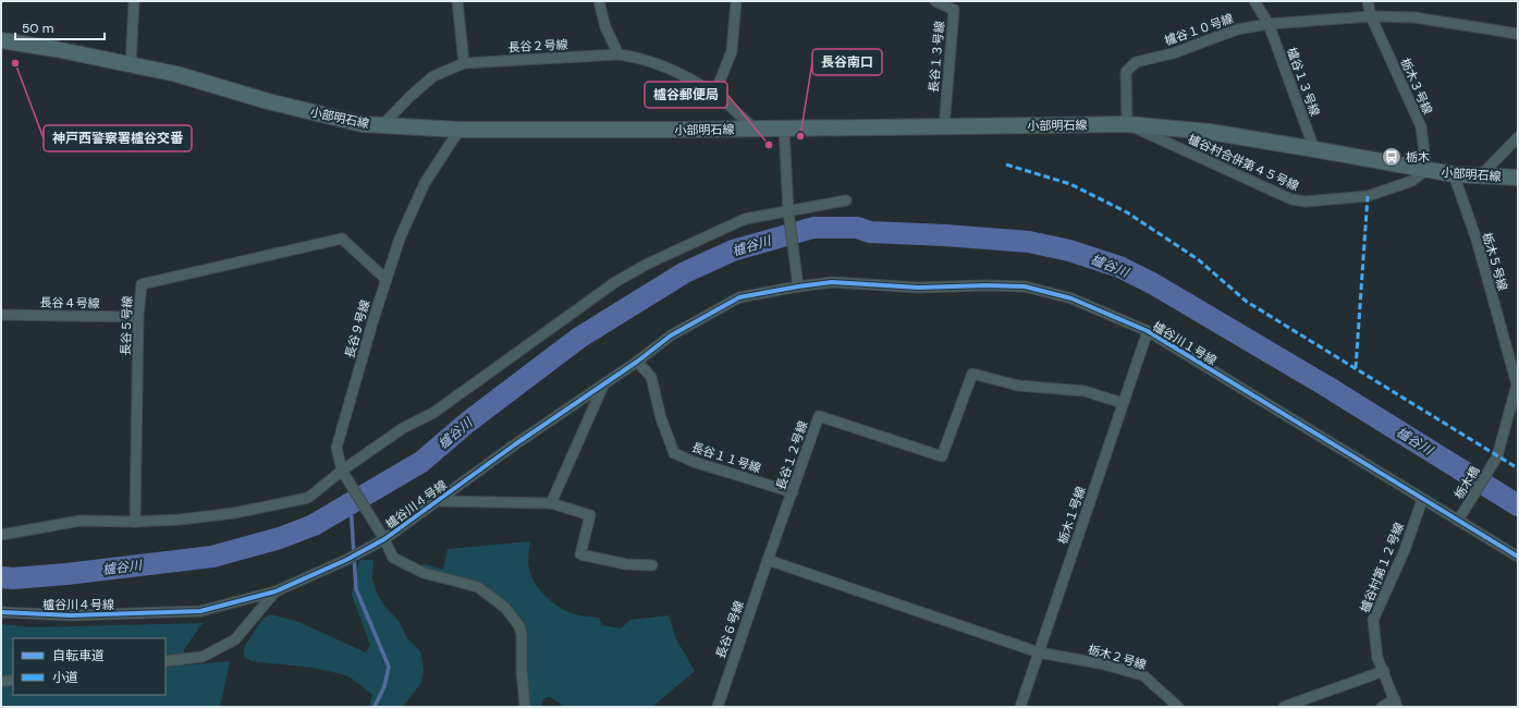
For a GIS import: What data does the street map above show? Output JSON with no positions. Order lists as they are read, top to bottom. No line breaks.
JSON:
{"streets":{"main road":["小部明石線"],"street":["櫨谷１０号線","長谷２号線","長谷１３号線","櫨谷１３号線","栃木３号線","櫨谷村合併第４５号線","栃木５号線","長谷４号線","長谷５号線","長谷９号線","櫨谷川１号線","長谷１２号線","長谷１１号線","栃木橋","櫨谷川４号線","栃木１号線","櫨谷村第１２号線","長谷６号線","栃木２号線"]},"crossings":[["櫨谷１０号線","櫨谷１３号線"],["櫨谷１０号線","栃木３号線"],["櫨谷１０号線","小部明石線"],["櫨谷１０号線","櫨谷村合併第４５号線"],["長谷２号線","小部明石線"],["長谷１３号線","小部明石線"],["櫨谷１３号線","小部明石線"],["栃木３号線","小部明石線"],["栃木３号線","櫨谷村合併第４５号線"],["小部明石線","櫨谷村合併第４５号線"],["小部明石線","栃木５号線"],["小部明石線","長谷９号線"],["栃木５号線","栃木橋"],["長谷４号線","長谷５号線"],["長谷５号線","長谷９号線"],["長谷９号線","櫨谷川４号線"],["櫨谷川１号線","栃木橋"],["櫨谷川１号線","櫨谷川４号線"],["櫨谷川１号線","栃木１号線"],["櫨谷川１号線","櫨谷村第１２号線"],["長谷１２号線","長谷１１号線"],["長谷１２号線","栃木１号線"],["長谷１２号線","長谷６号線"],["長谷１１号線","櫨谷川４号線"],["栃木１号線","栃木２号線"]],"water":["櫨谷川"],"places":{"other":["神戸西警察署櫨谷交番","長谷南口","櫨谷郵便局"],"bus stop":["栃木"]},"legend":["自転車道","小道"],"scale_bar":"50 m"}
